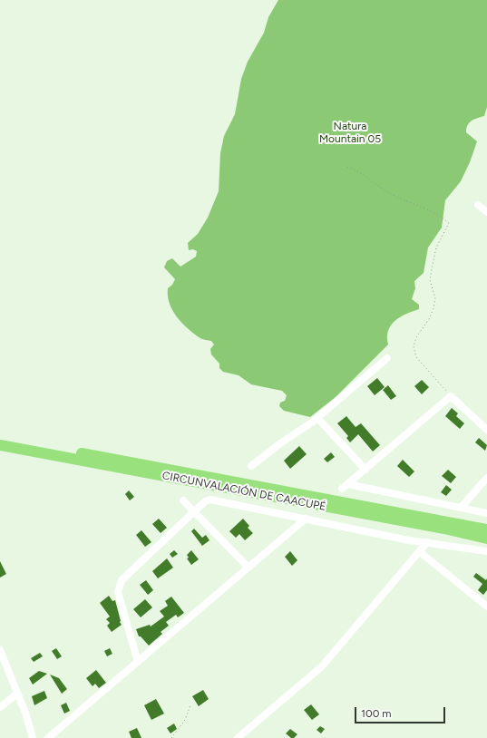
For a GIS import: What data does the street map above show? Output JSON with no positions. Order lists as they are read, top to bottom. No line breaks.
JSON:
{"streets":{"highway":["CIRCUNVALACIÓN DE CAACUPÉ"]},"parks":["Natura Mountain 05"],"scale_bar":"100 m"}
